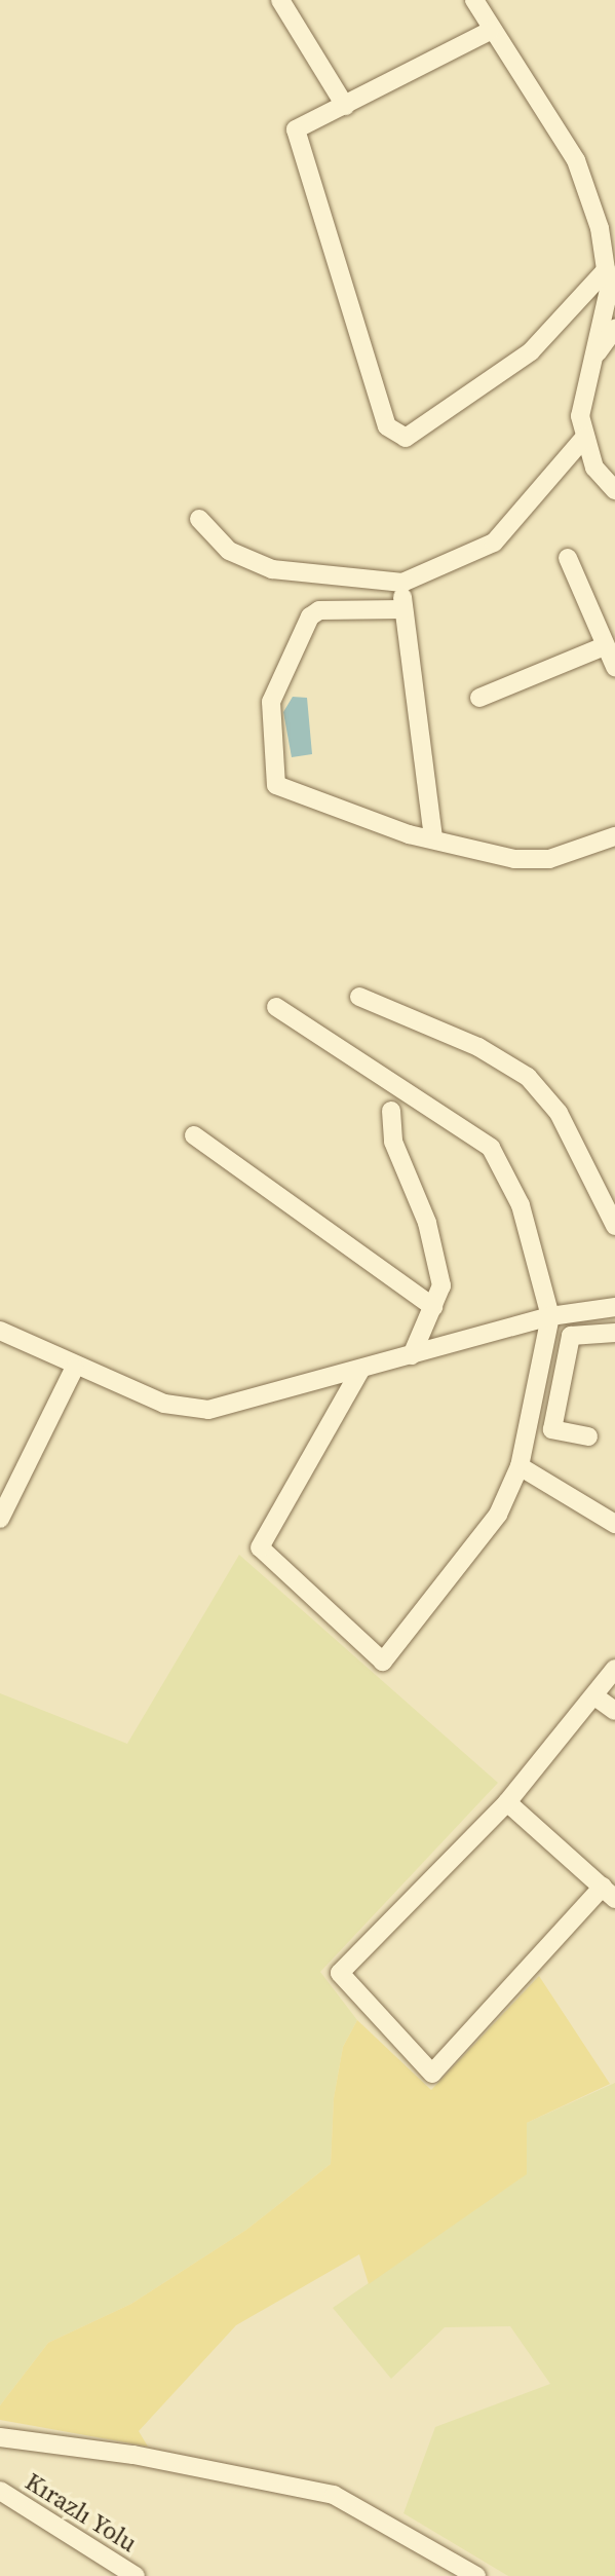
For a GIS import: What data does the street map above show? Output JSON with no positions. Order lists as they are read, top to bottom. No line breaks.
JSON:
{"streets":{"street":["Kırazlı Yolu"]}}
